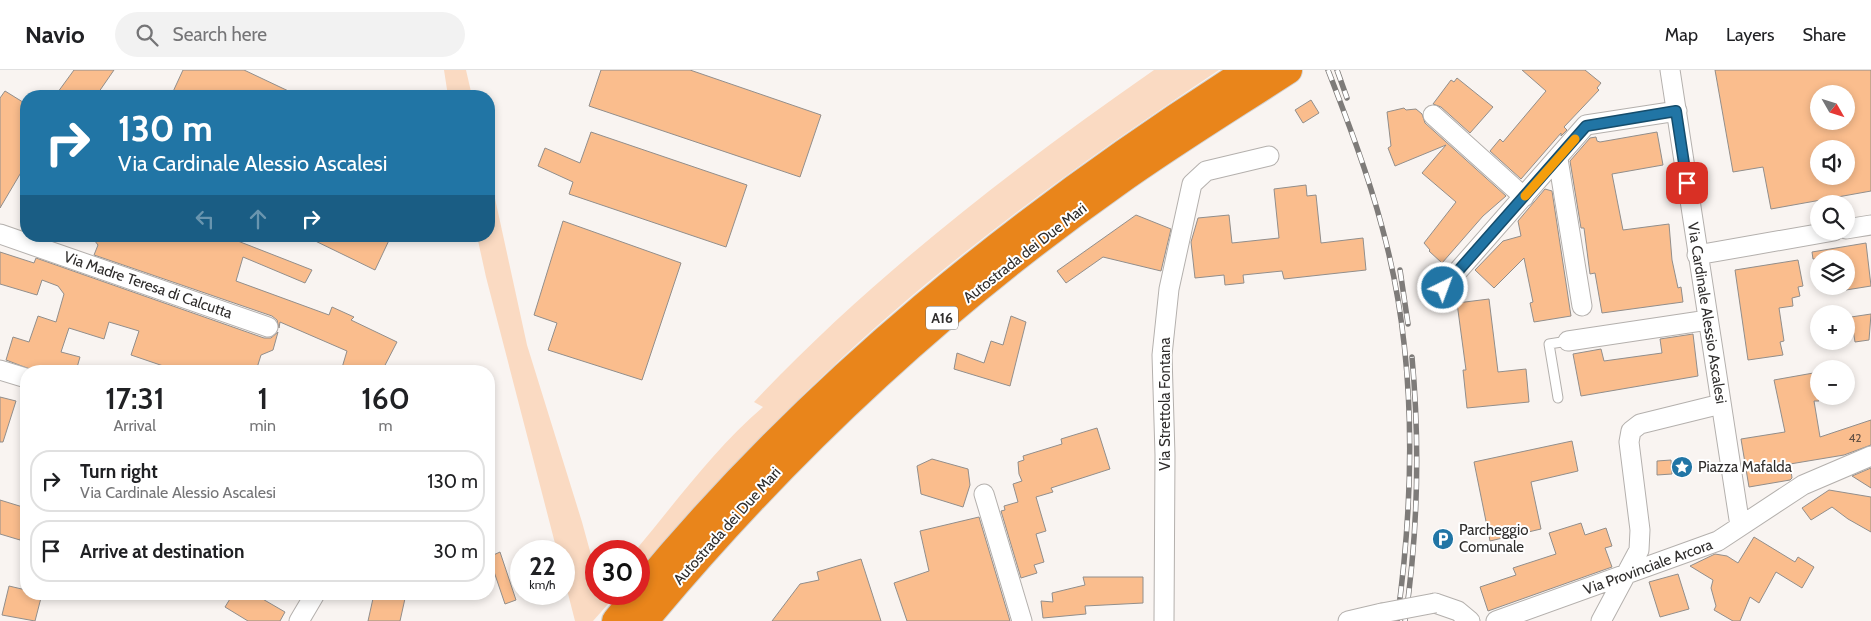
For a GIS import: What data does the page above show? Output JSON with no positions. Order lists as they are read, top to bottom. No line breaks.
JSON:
{"streets":{"highway":["Autostrada dei Due Mari","A16"],"street":["Via Madre Teresa di Calcutta","Via Cardinale Alessio Ascalesi","Via Strettola Fontana","Via Provinciale Arcora"]},"crossings":[["Via Cardinale Alessio Ascalesi","Via Provinciale Arcora"]],"places":{"place":["Piazza Mafalda"],"parking":["Parcheggio Comunale"]},"house_numbers":["42"],"north":"bottom right","page":{"header":"Navio","search":"Search here","nav":["Map","Layers","Share"],"map_buttons":["+","−"],"turn":["130 m","Via Cardinale Alessio Ascalesi"],"eta":["17:31","Arrival","1","min","160","m"],"list":[{"name":"Turn right","note":"Via Cardinale Alessio Ascalesi","value":"130 m"},{"name":"Arrive at destination","value":"30 m"}],"speed":"22 km/h","limit":"30"}}
